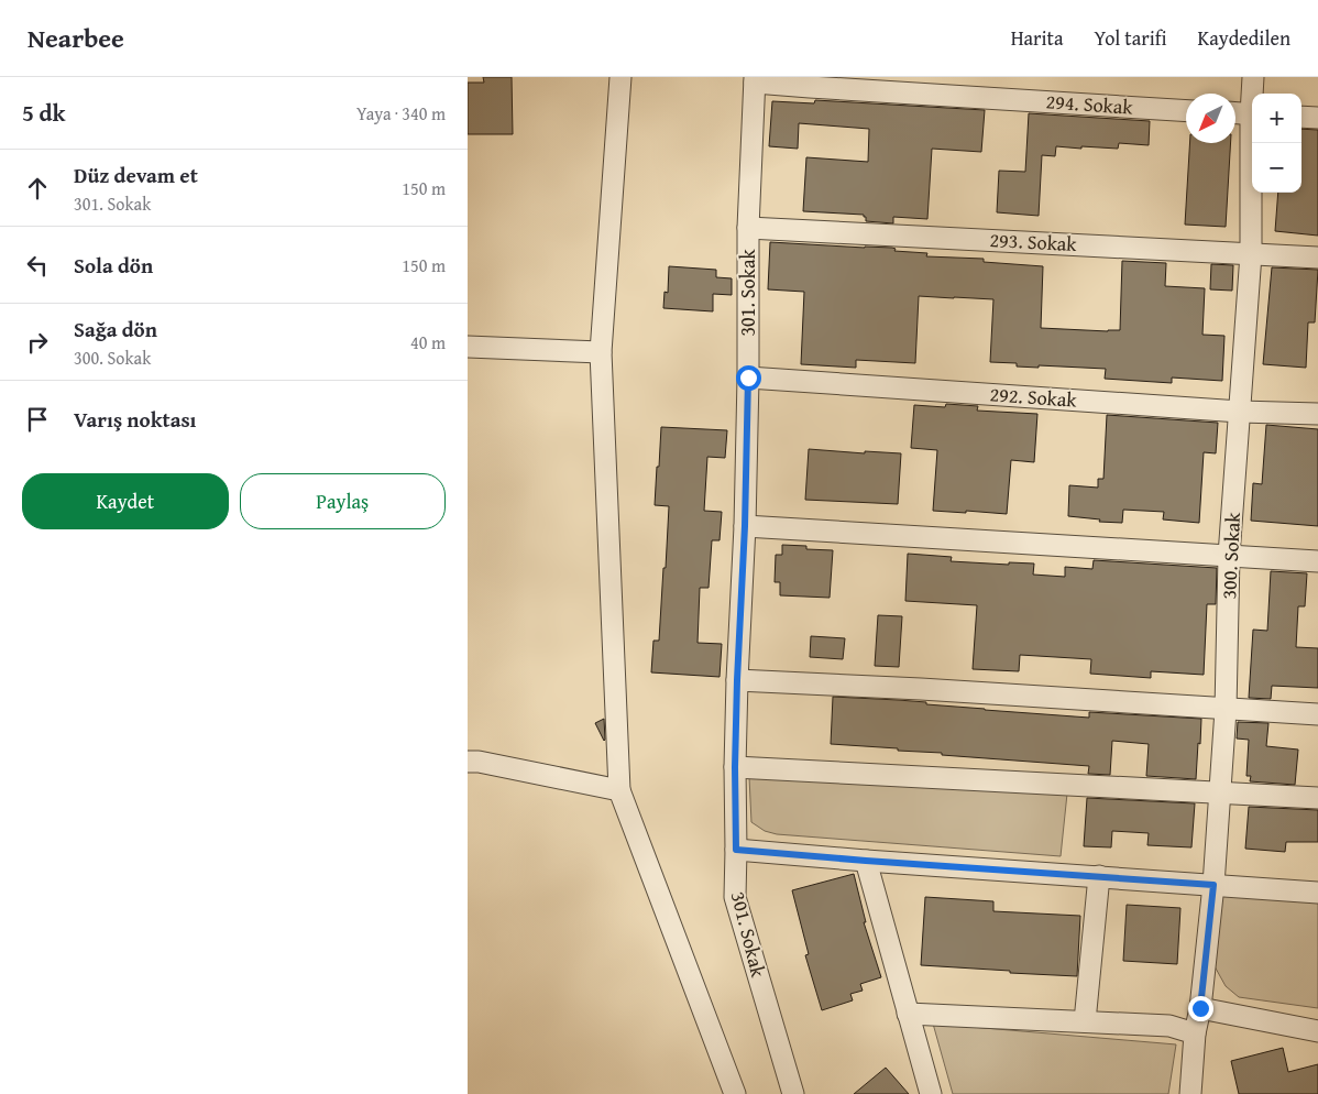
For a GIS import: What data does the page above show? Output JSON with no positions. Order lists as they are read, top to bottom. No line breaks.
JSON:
{"streets":{"street":["294. Sokak","293. Sokak","301. Sokak","292. Sokak","300. Sokak"]},"crossings":[["294. Sokak","301. Sokak"],["293. Sokak","301. Sokak"],["293. Sokak","300. Sokak"],["301. Sokak","292. Sokak"],["292. Sokak","300. Sokak"]],"north":"bottom left","page":{"header":"Nearbee","nav":["Harita","Yol tarifi","Kaydedilen"],"heading":["5 dk","Yaya · 340 m"],"map_buttons":["+","−"],"list":[["Düz devam et","301. Sokak","150 m"],["Sola dön","150 m"],["Sağa dön","300. Sokak","40 m"],"Varış noktası"],"buttons":["Kaydet","Paylaş"]}}
